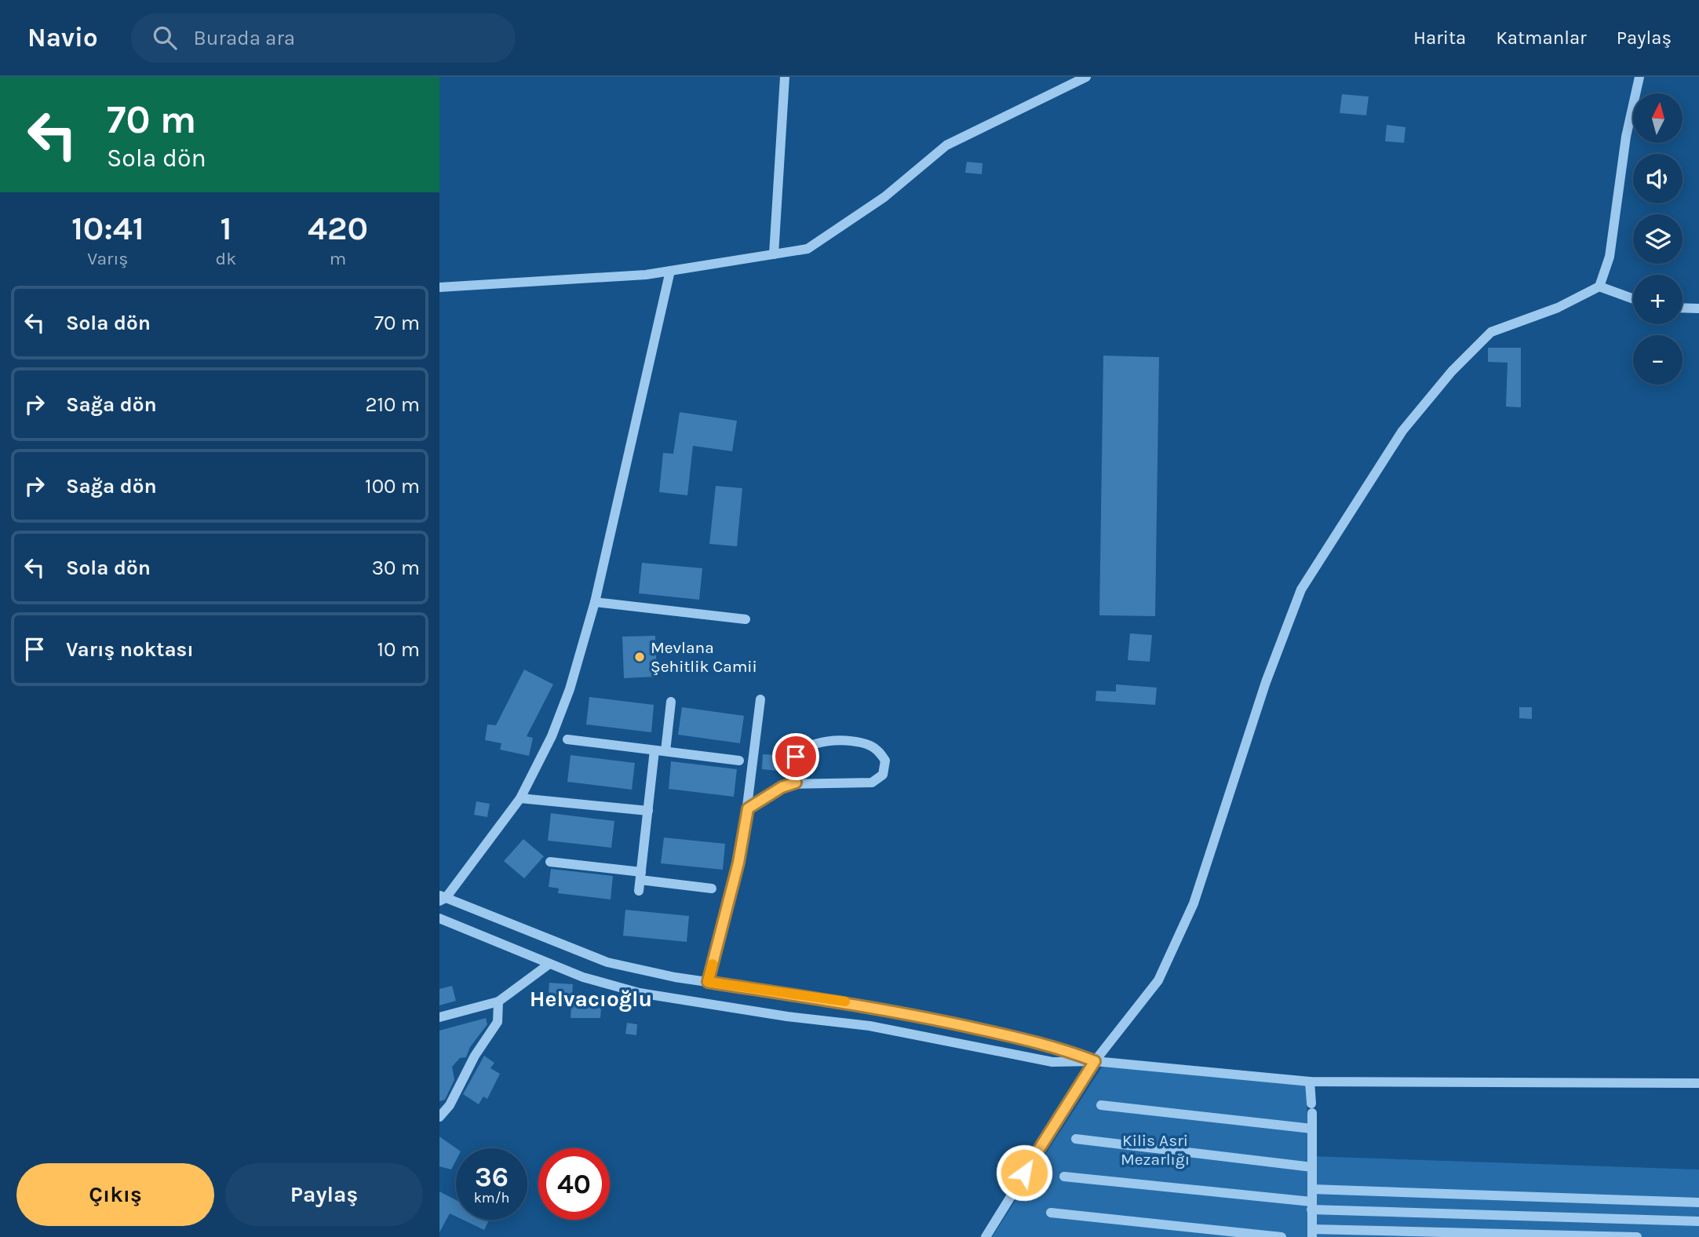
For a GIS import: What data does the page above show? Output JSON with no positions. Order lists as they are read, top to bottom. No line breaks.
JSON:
{"districts":["Helvacıoğlu"],"parks":["Kilis Asri Mezarlığı"],"places":["Mevlana Şehitlik Camii"],"north":"top","page":{"header":"Navio","search":"Burada ara","nav":["Harita","Katmanlar","Paylaş"],"turn":["70 m","Sola dön"],"map_buttons":["+","−"],"eta":["10:41","Varış","1","dk","420","m"],"list":[{"name":"Sola dön","value":"70 m"},{"name":"Sağa dön","value":"210 m"},{"name":"Sağa dön","value":"100 m"},{"name":"Sola dön","value":"30 m"},{"name":"Varış noktası","value":"10 m"}],"speed":"36 km/h","limit":"40","buttons":["Çıkış","Paylaş"]}}
